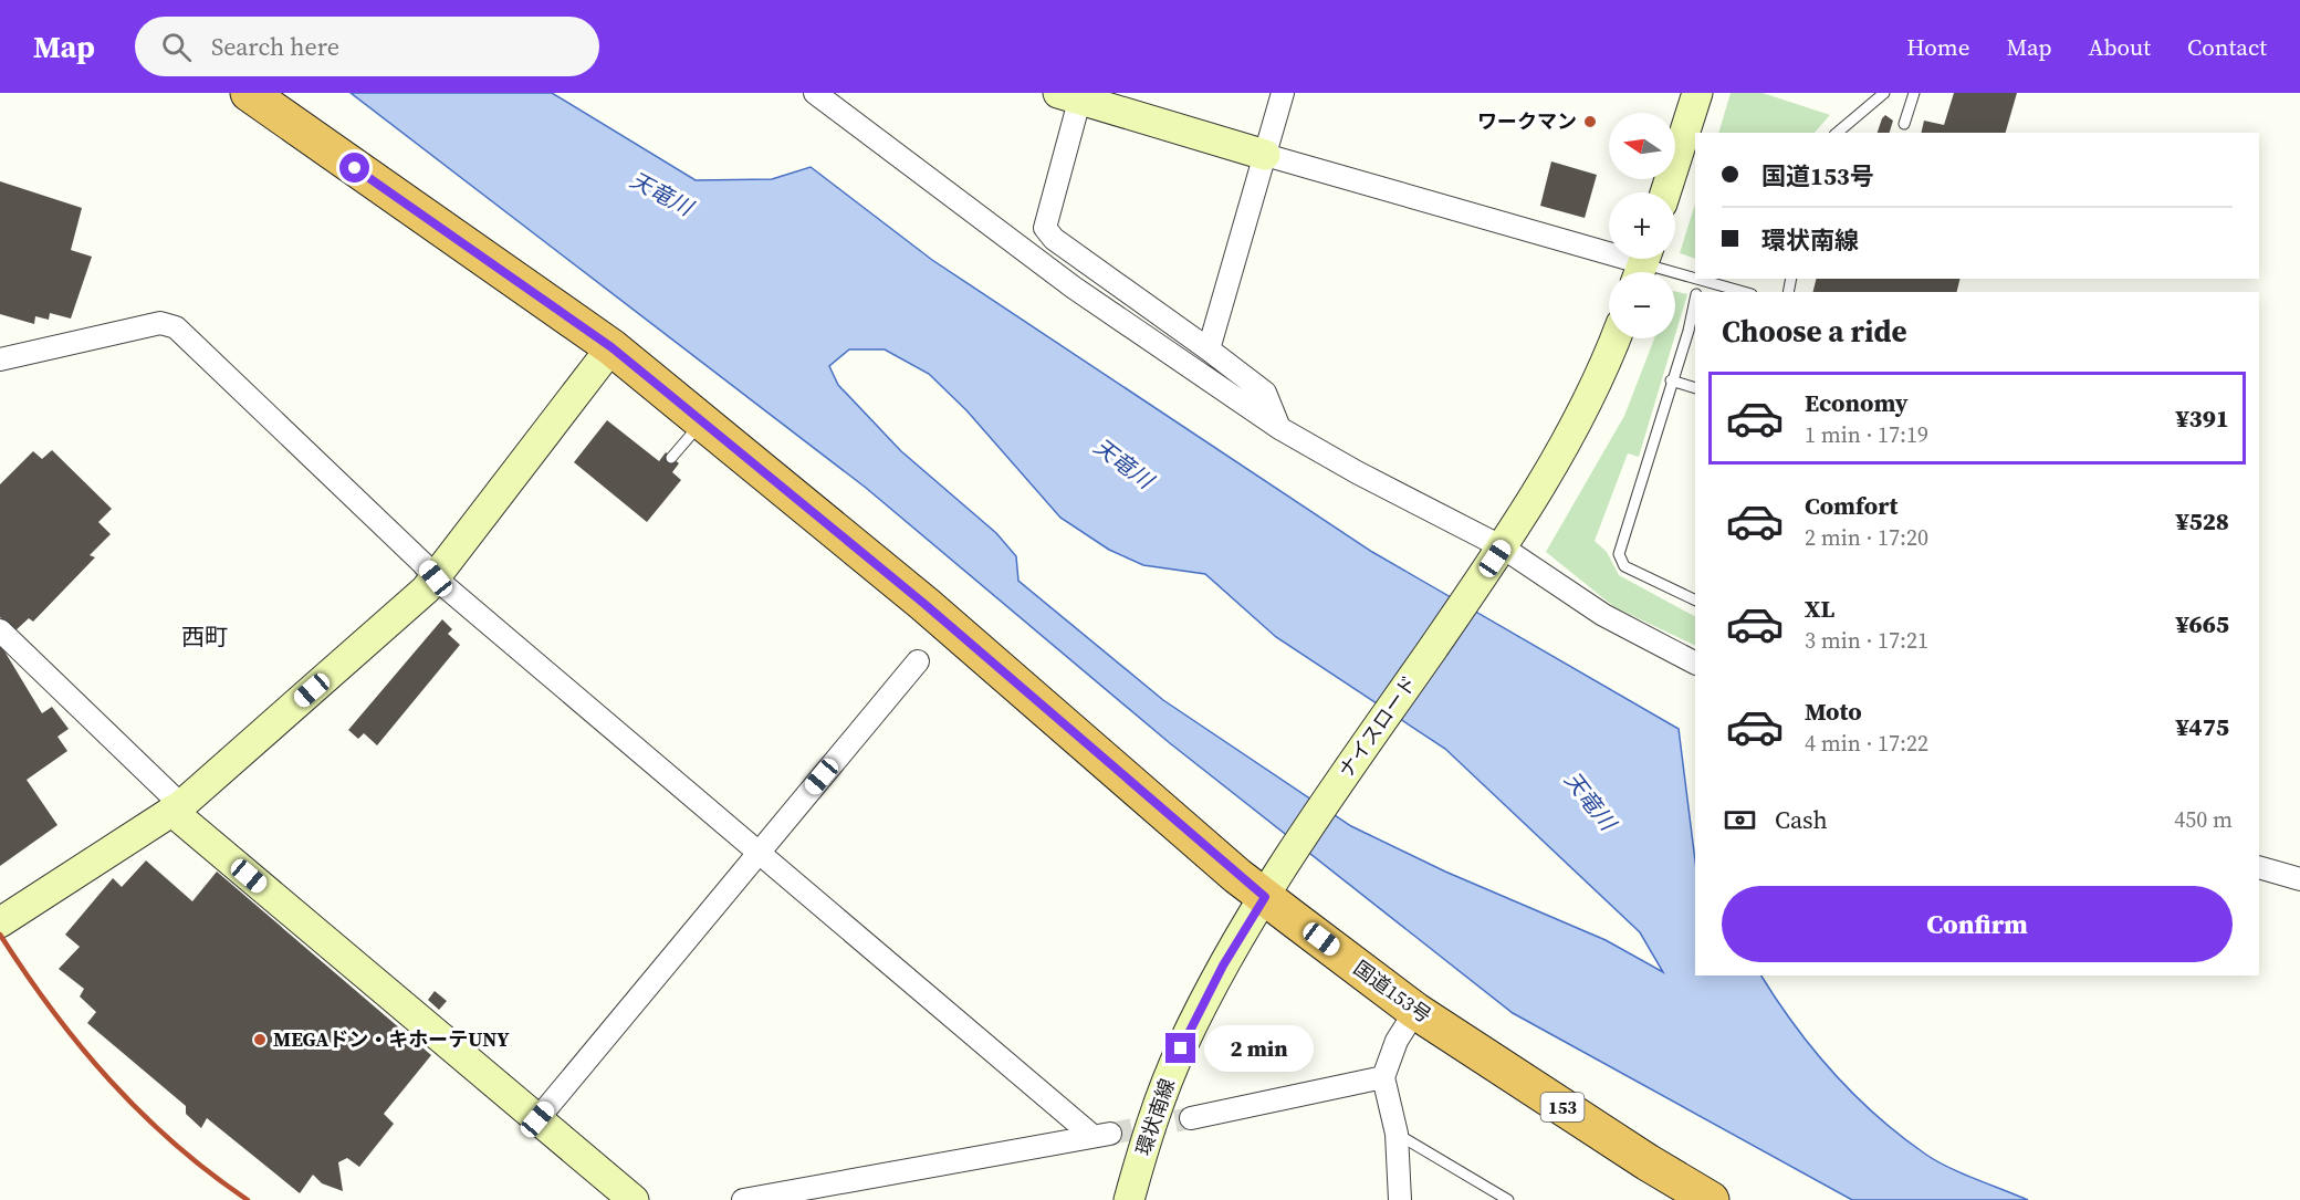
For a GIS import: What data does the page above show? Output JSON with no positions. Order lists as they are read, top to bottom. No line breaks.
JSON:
{"streets":{"highway":["国道153号","153"],"street":["ナイスロード","環状南線"]},"crossings":[["ナイスロード","国道153号"],["ナイスロード","環状南線"],["国道153号","環状南線"]],"districts":["西町"],"water":["天竜川"],"places":["ワークマン","MEGAドン・キホーテUNY"],"north":"left","page":{"header":"Map","search":"Search here","nav":["Home","Map","About","Contact"],"map_buttons":["+","−"],"banner":["国道153号","環状南線"],"heading":"Choose a ride","list":[{"name":"Economy","note":"1 min · 17:19","value":"¥391"},{"name":"Comfort","note":"2 min · 17:20","value":"¥528"},{"name":"XL","note":"3 min · 17:21","value":"¥665"},{"name":"Moto","note":"4 min · 17:22","value":"¥475"}],"pay":["Cash","450 m"],"buttons":"Confirm","bubble":"2 min"}}
